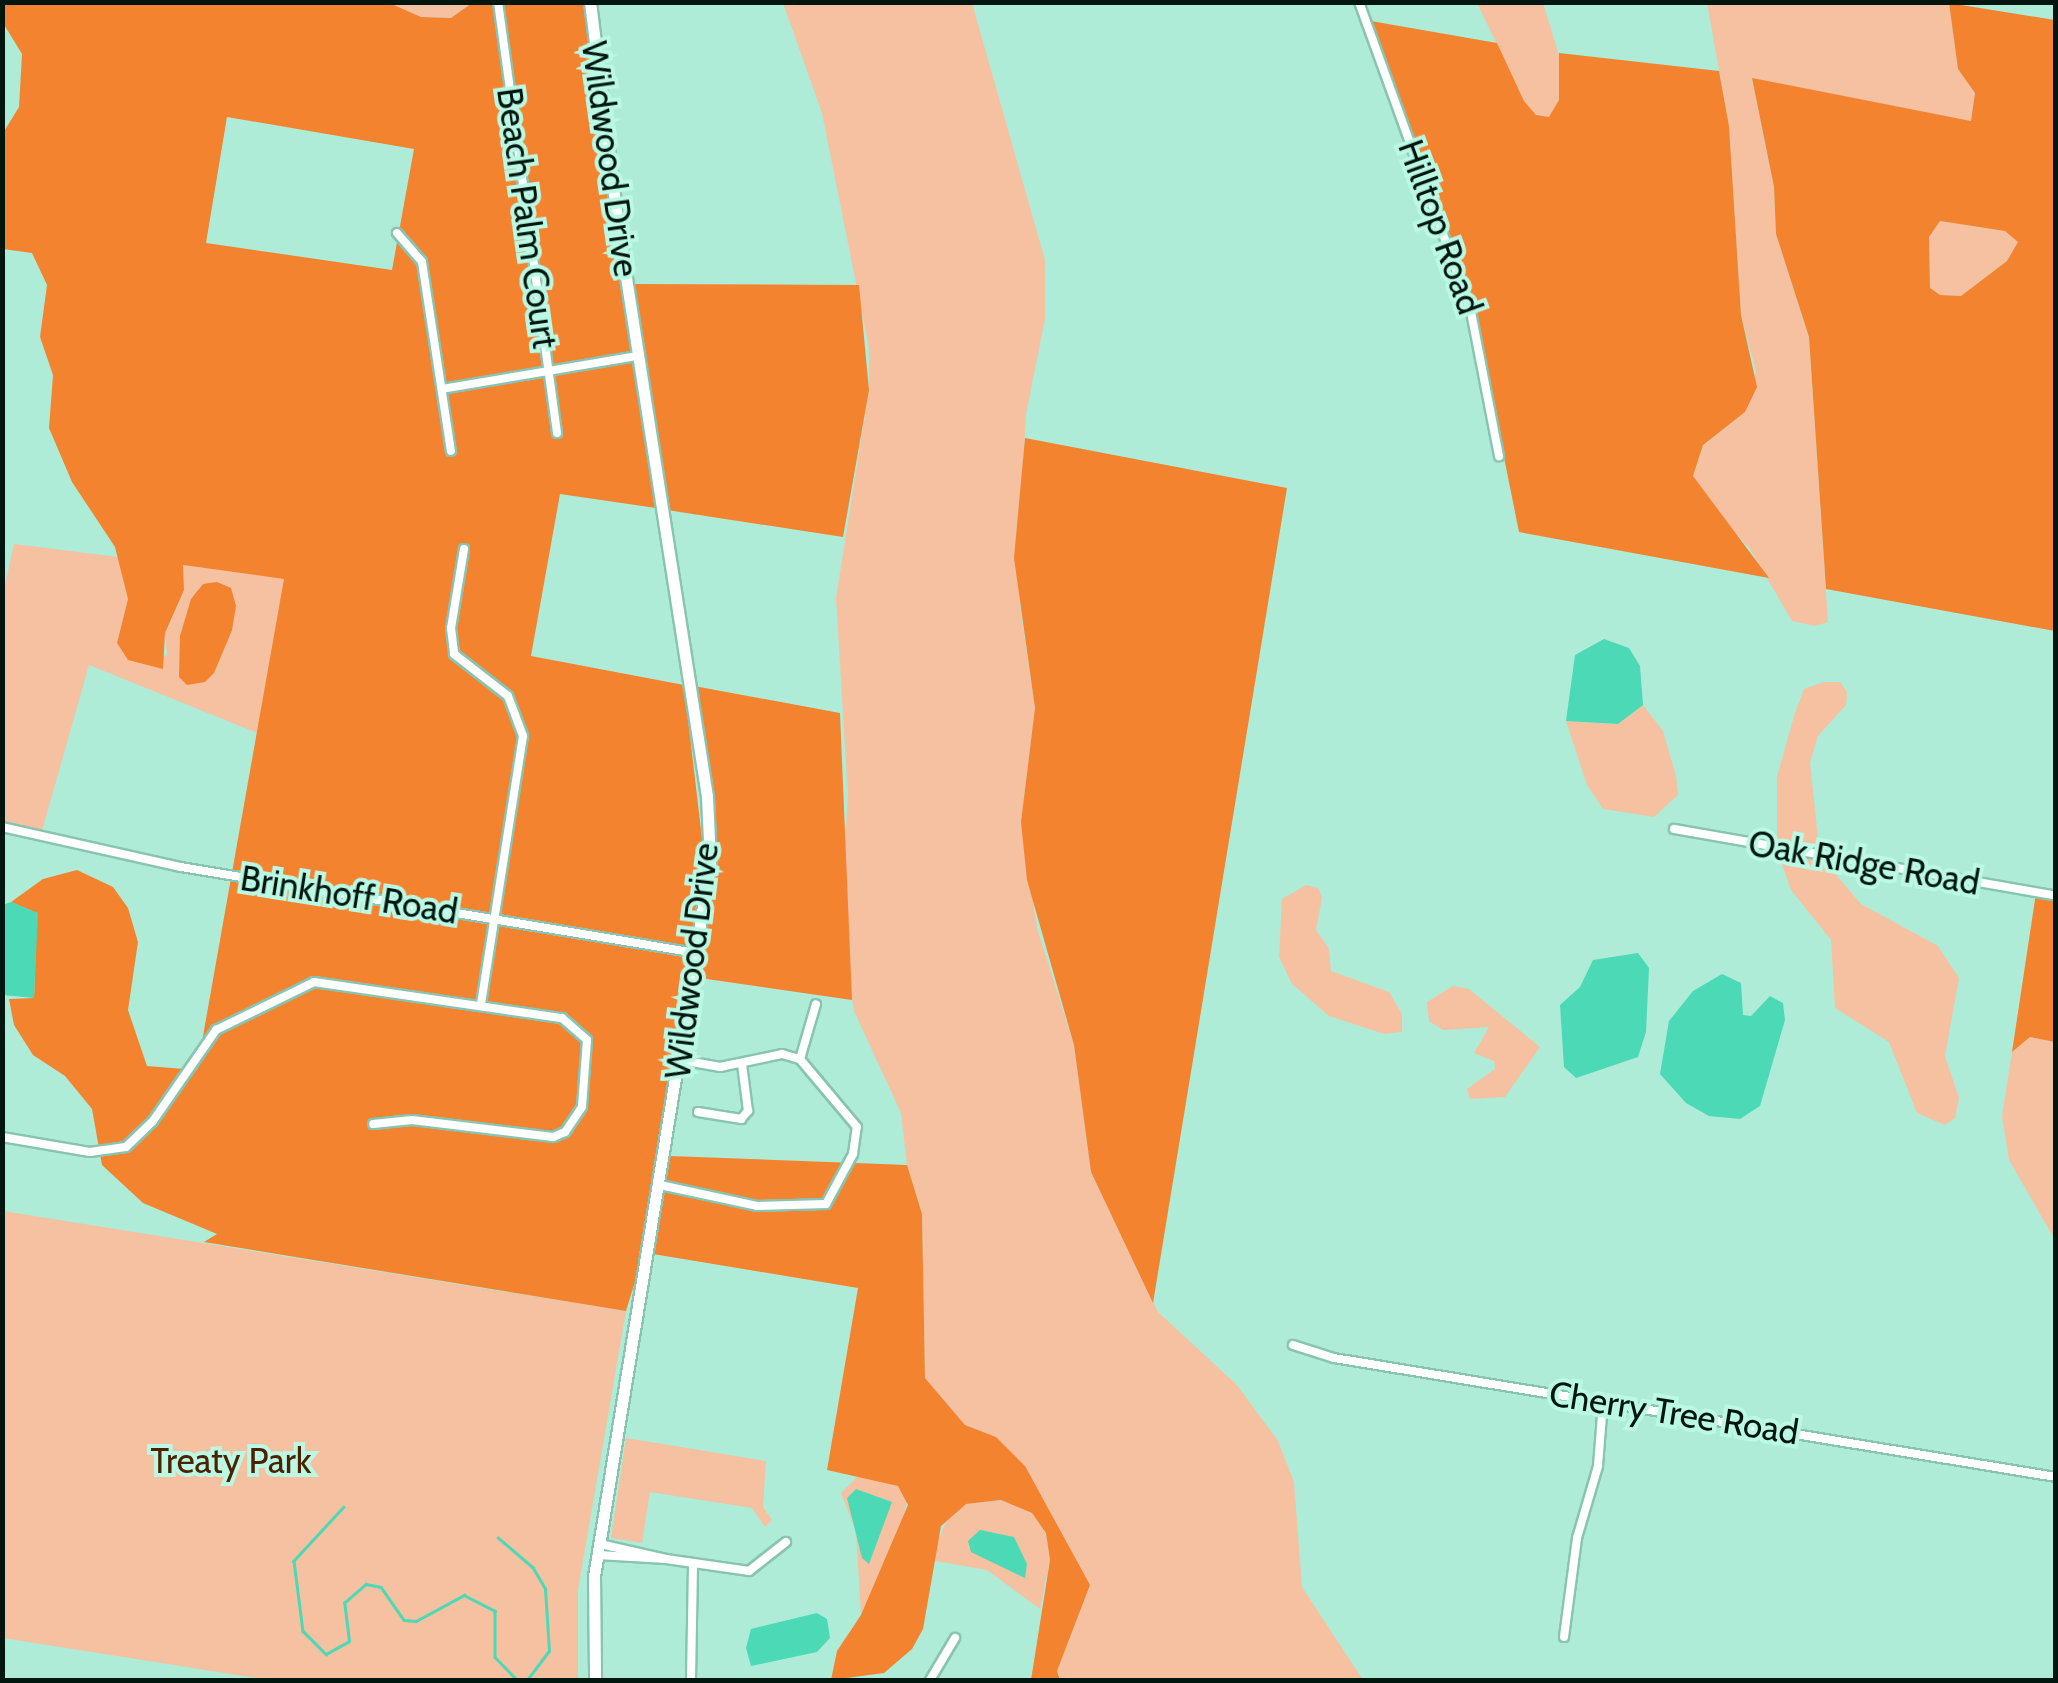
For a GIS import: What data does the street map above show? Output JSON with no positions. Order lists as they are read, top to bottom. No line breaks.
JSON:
{"streets":{"street":["Wildwood Drive","Beach Palm Court","Hilltop Road","Oak Ridge Road","Brinkhoff Road","Cherry Tree Road"]},"crossings":[["Wildwood Drive","Brinkhoff Road"]],"parks":["Treaty Park"]}
